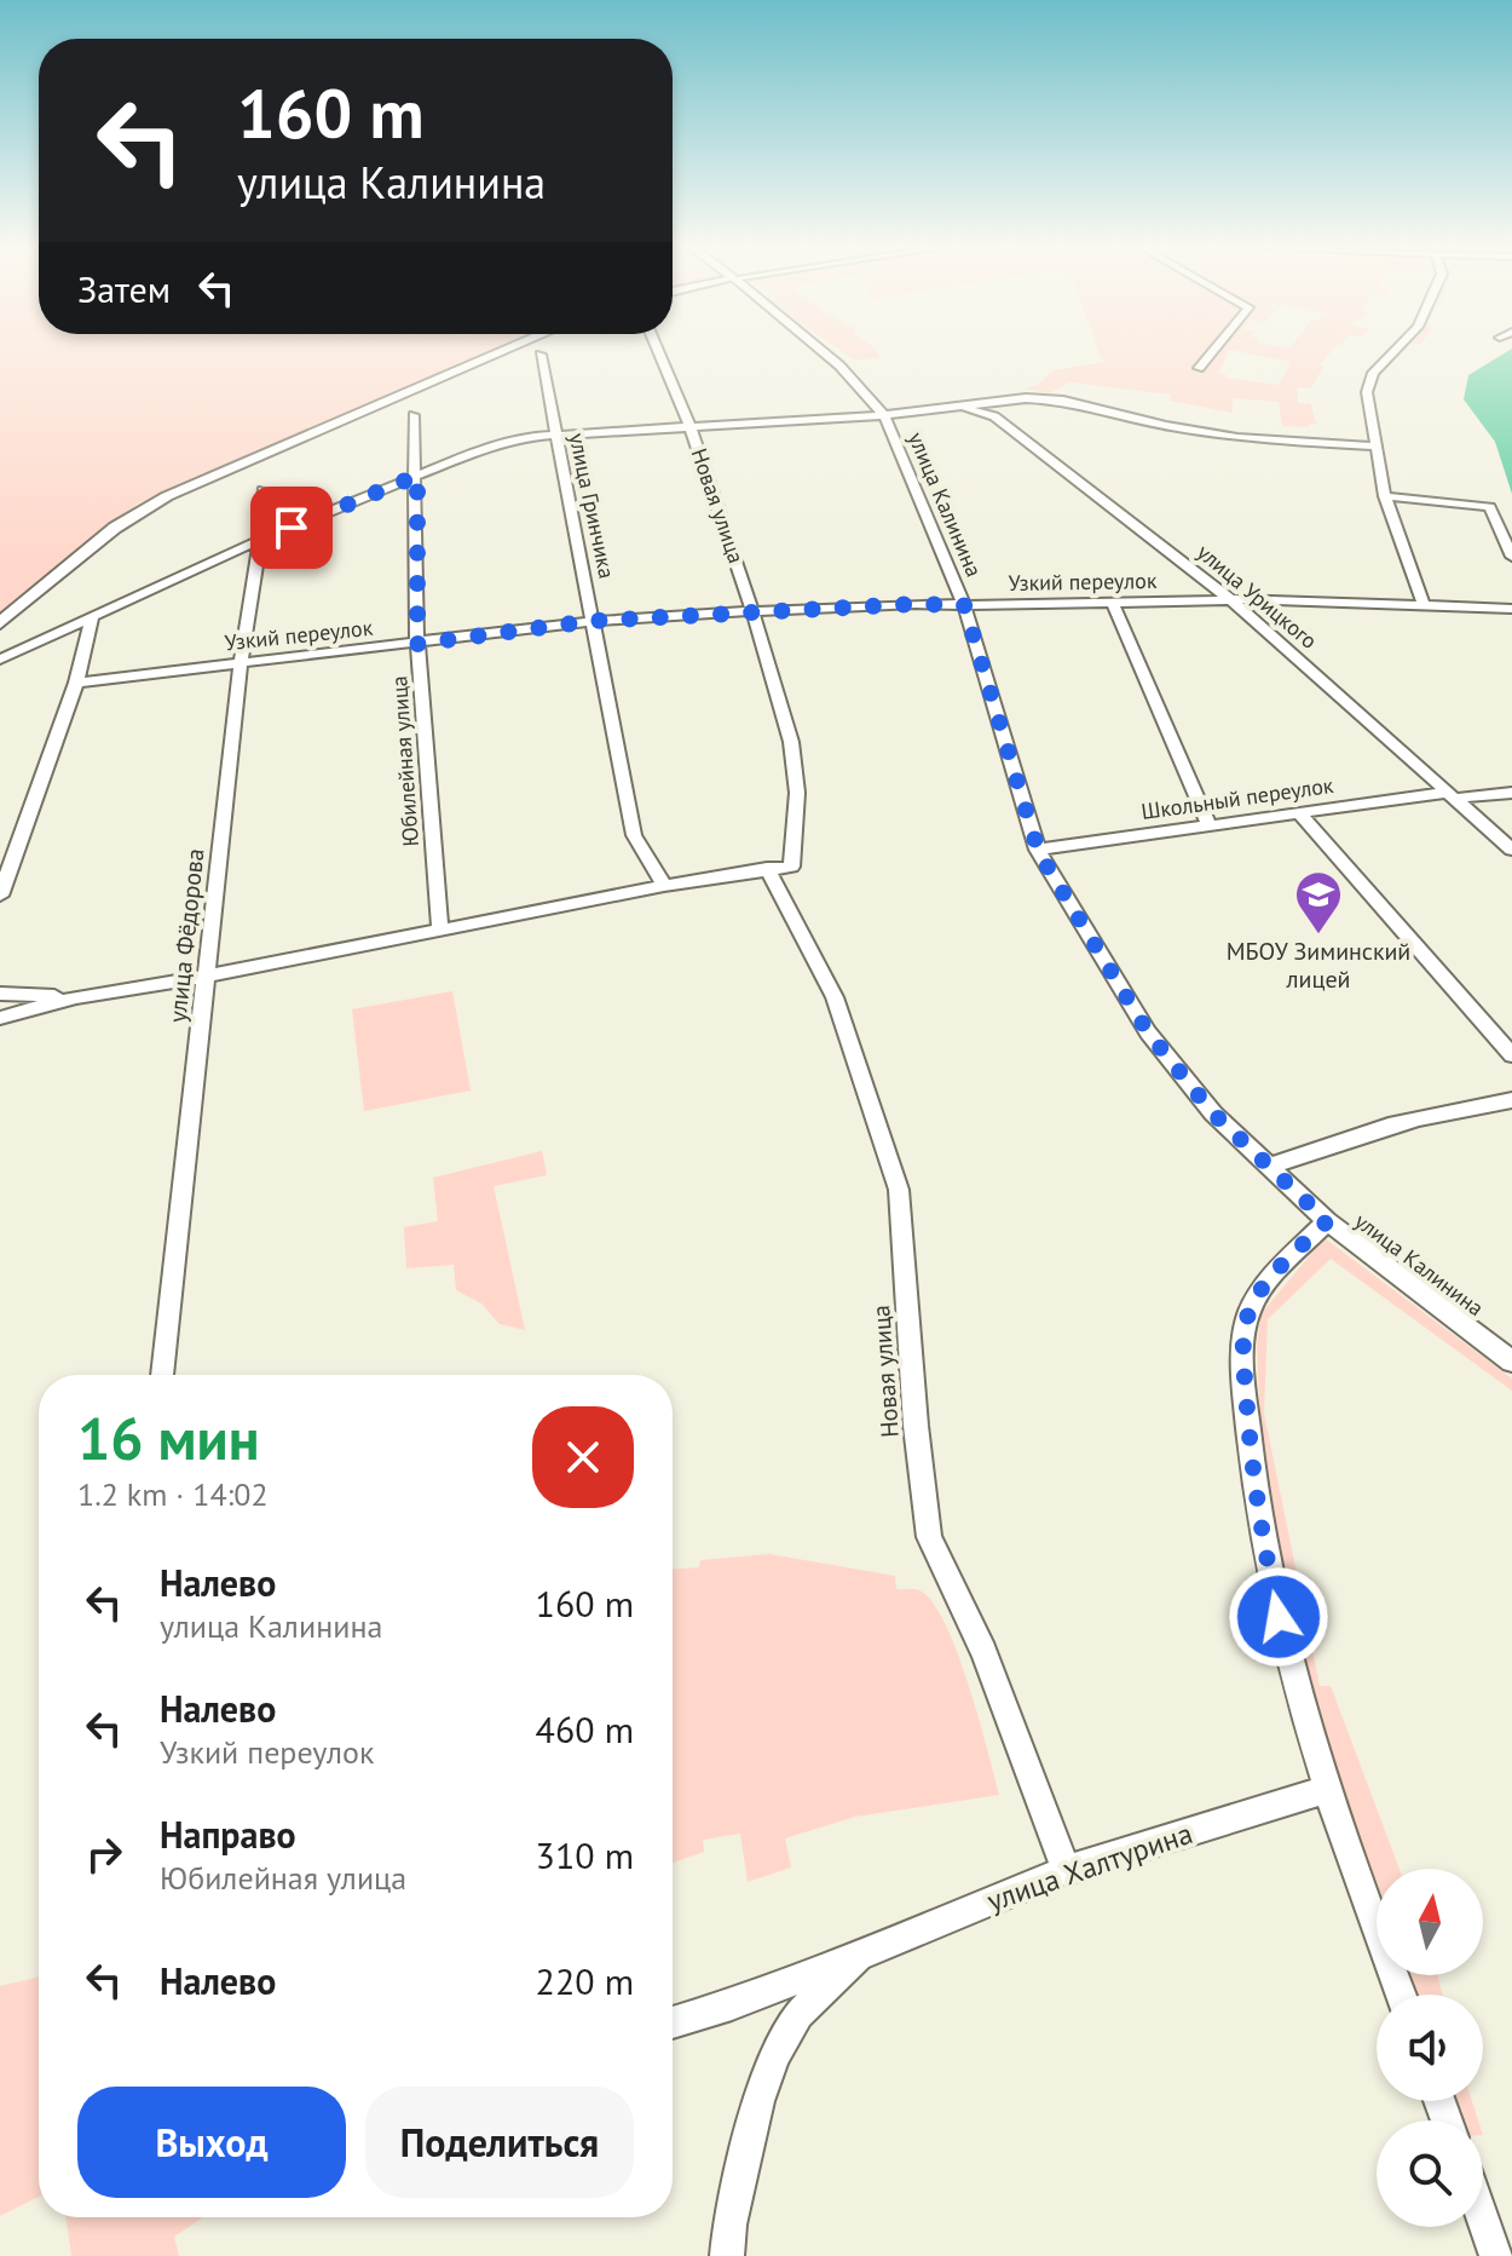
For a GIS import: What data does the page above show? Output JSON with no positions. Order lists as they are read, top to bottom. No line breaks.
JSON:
{"streets":{"street":["улица Калинина","улица Гринчика","Новая улица","Узкий переулок","улица Урицкого","Юбилейная улица","Школьный переулок","улица Фёдорова","улица Халтурина"]},"crossings":[["улица Калинина","Узкий переулок"],["улица Калинина","Школьный переулок"],["улица Гринчика","Узкий переулок"],["Новая улица","Узкий переулок"],["Новая улица","улица Халтурина"],["Узкий переулок","улица Урицкого"],["Узкий переулок","Юбилейная улица"],["Узкий переулок","улица Фёдорова"],["улица Урицкого","Школьный переулок"]],"places":{"school or university":["МБОУ Зиминский лицей"]},"north":"top","page":{"turn":["160 m","улица Калинина"],"then":"Затем","heading":["16 мин","1.2 km · 14:02"],"list":[{"name":"Налево","note":"улица Калинина","value":"160 m"},{"name":"Налево","note":"Узкий переулок","value":"460 m"},{"name":"Направо","note":"Юбилейная улица","value":"310 m"},{"name":"Налево","value":"220 m"}],"buttons":["Выход","Поделиться"]}}
